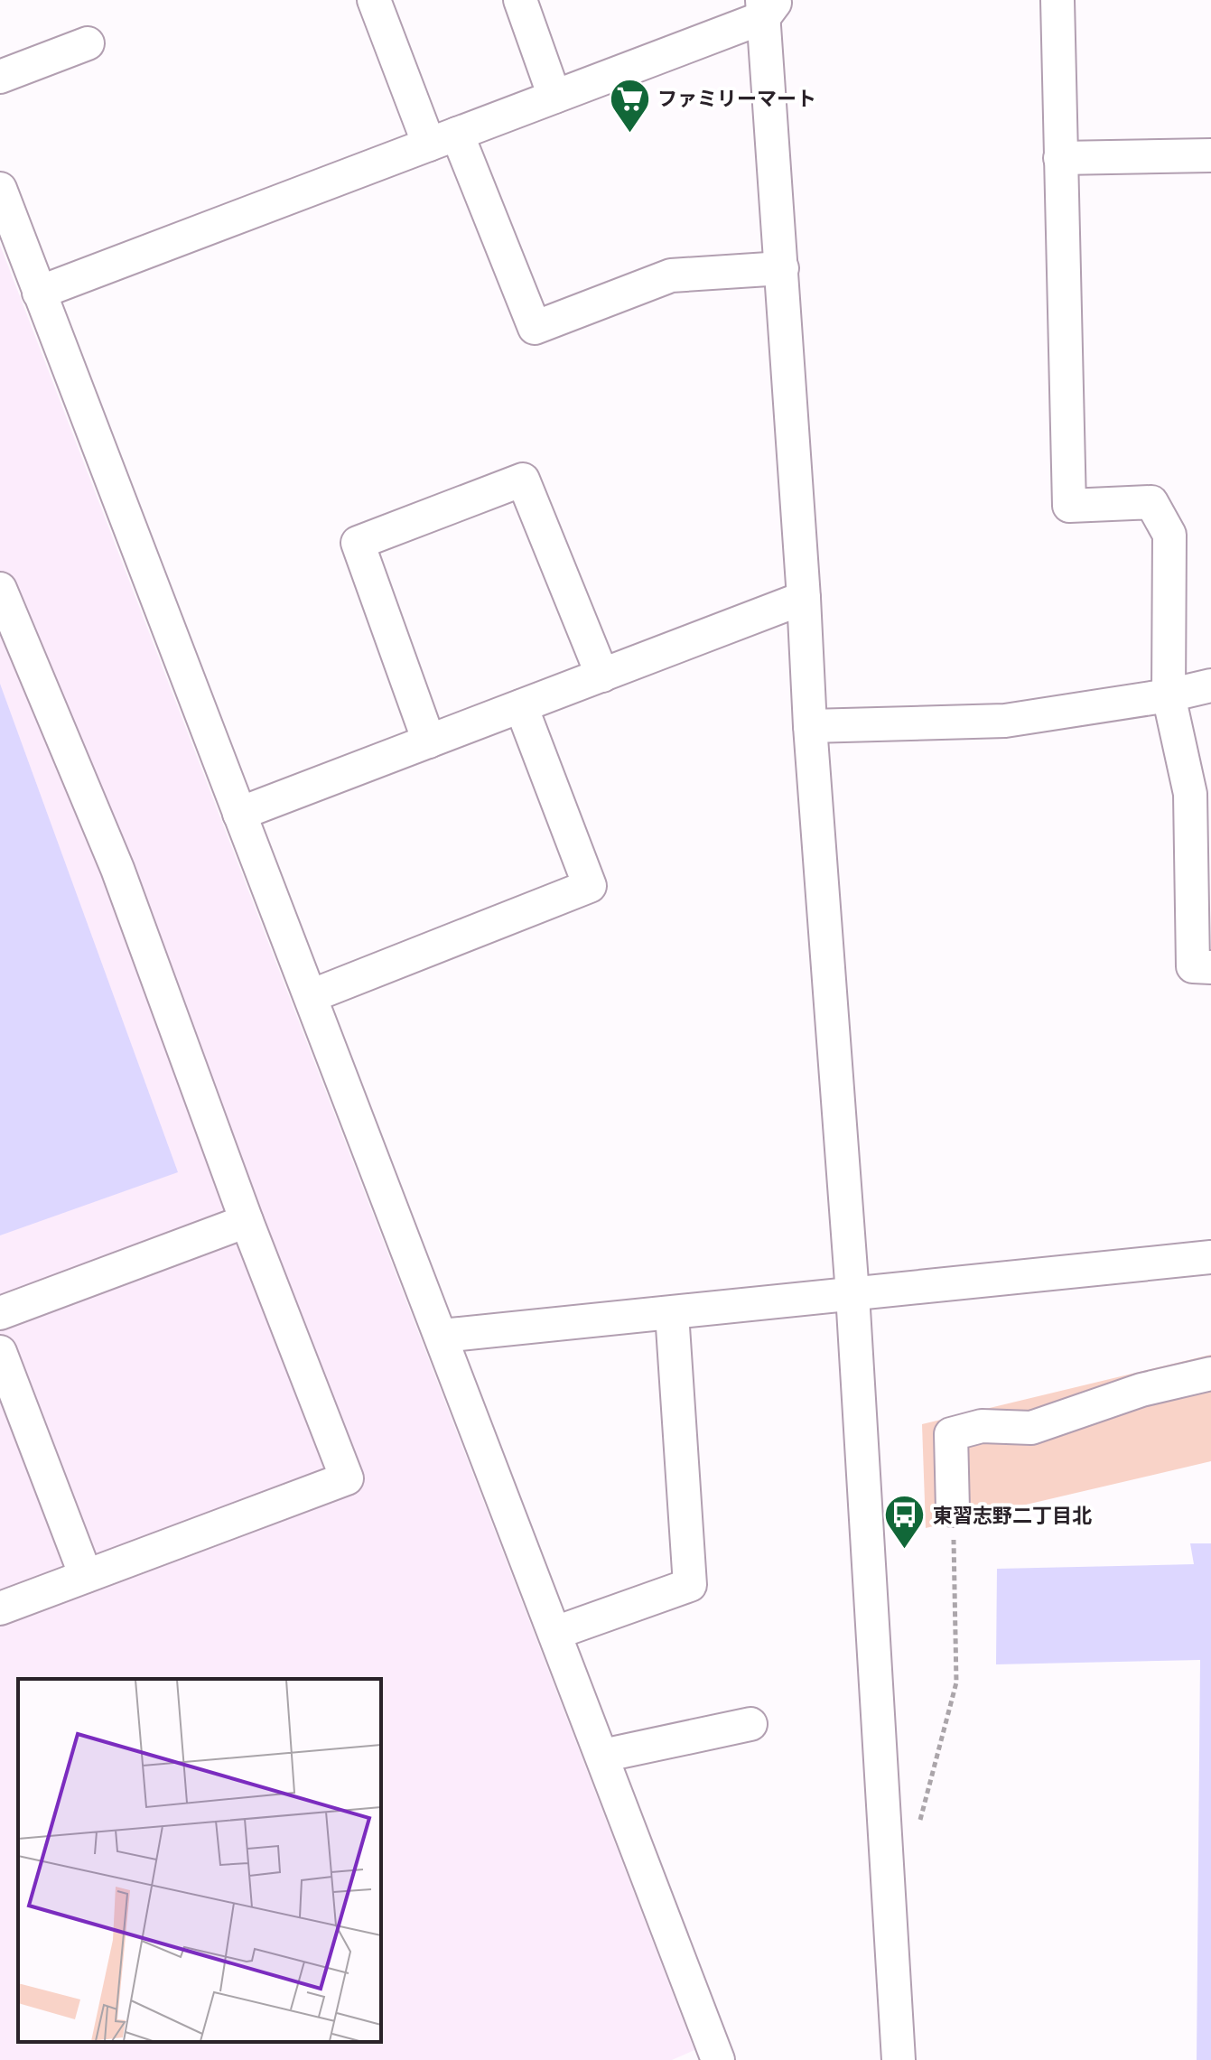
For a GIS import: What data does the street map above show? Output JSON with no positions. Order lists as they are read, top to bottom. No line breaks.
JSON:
{"places":{"supermarket":["ファミリーマート"],"bus stop":["東習志野二丁目北"]}}
